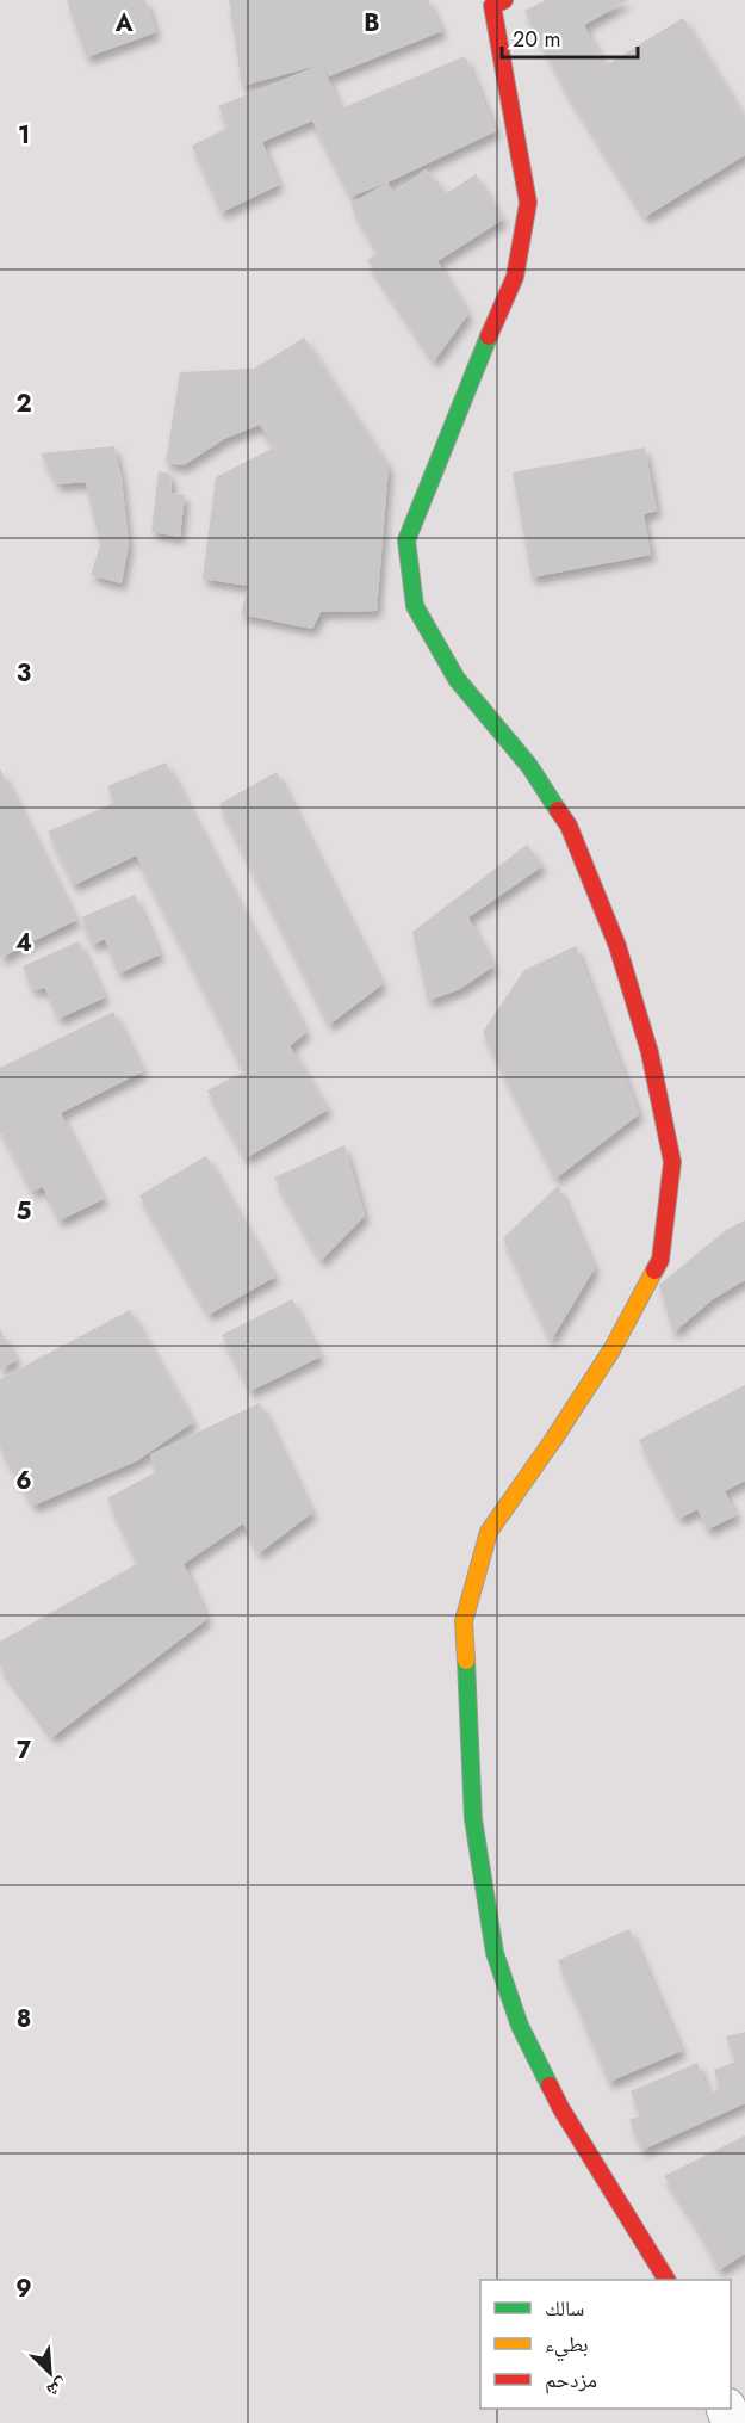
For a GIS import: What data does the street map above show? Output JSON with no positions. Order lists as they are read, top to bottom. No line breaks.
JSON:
{"legend":["سالك","بطيء","مزدحم"],"scale_bar":"20 m","north":"bottom right","grid":{"columns":["A","B"],"rows":["1","2","3","4","5","6","7","8","9"]}}
